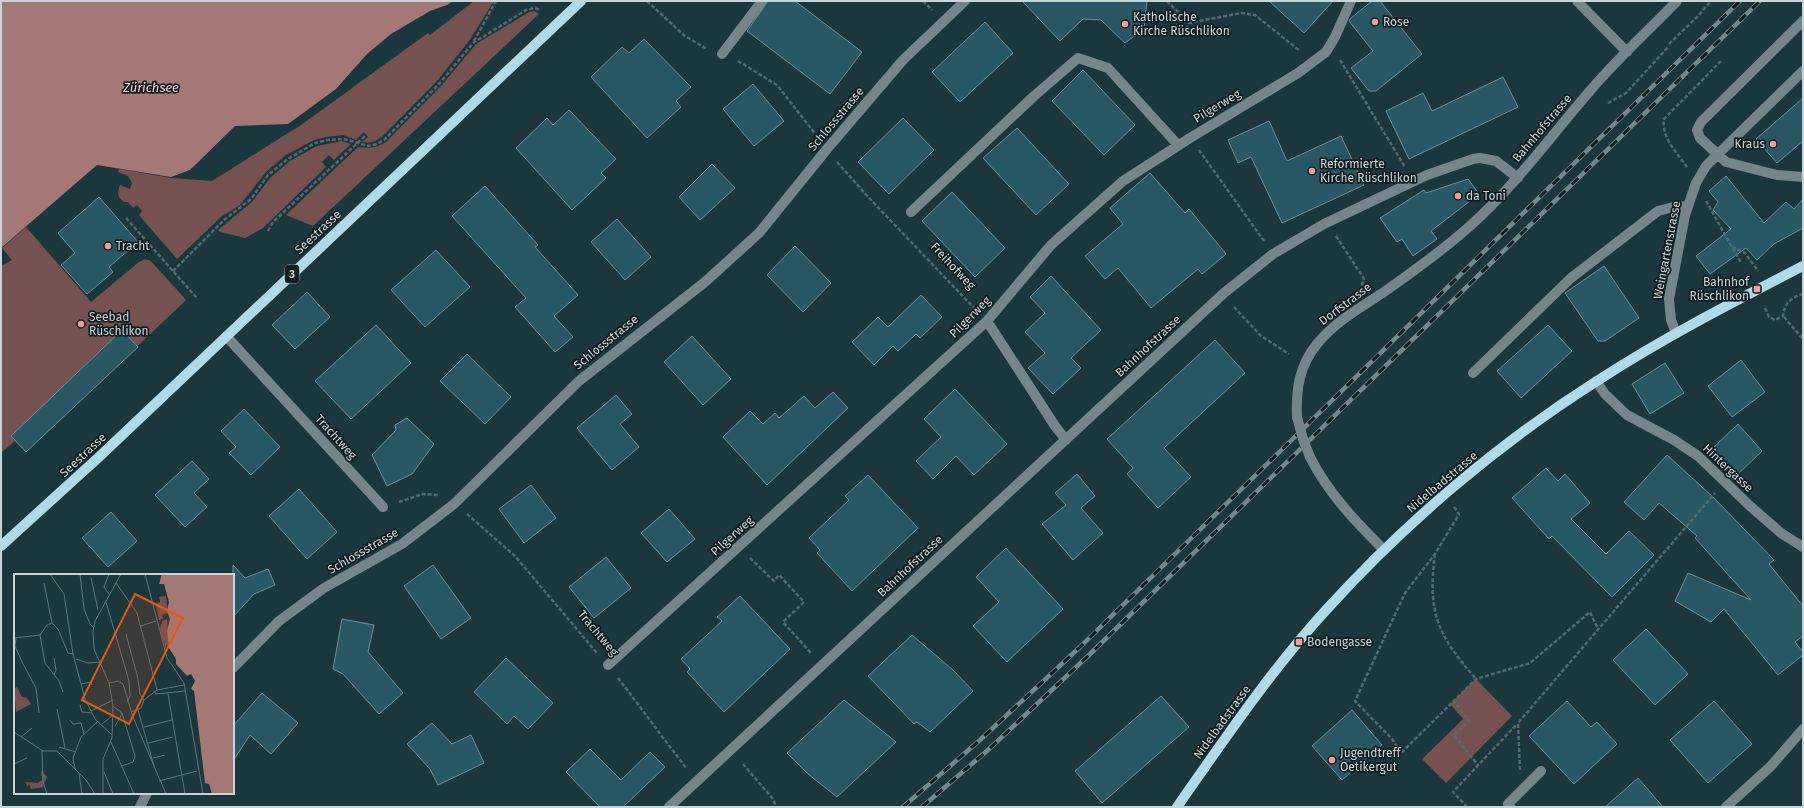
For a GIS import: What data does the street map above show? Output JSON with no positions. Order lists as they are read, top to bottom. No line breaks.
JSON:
{"streets":{"main road":["Seestrasse","3","Nidelbadstrasse"],"street":["Pilgerweg","Schlossstrasse","Bahnhofstrasse","Weingartenstrasse","Dorfstrasse","Trachtweg","Hintergasse"],"path":["Freihofweg"]},"crossings":[["Pilgerweg","Freihofweg"],["Pilgerweg","Trachtweg"],["Bahnhofstrasse","Dorfstrasse"],["Bahnhofstrasse","Trachtweg"],["Seestrasse","Trachtweg"],["Weingartenstrasse","Nidelbadstrasse"],["Dorfstrasse","Nidelbadstrasse"],["Hintergasse","Nidelbadstrasse"]],"water":["Zürichsee"],"places":{"other":["Rose","Katholische Kirche Rüschlikon","Kraus","Reformierte Kirche Rüschlikon","da Toni","Tracht","Seebad Rüschlikon","Jugendtreff Oetikergut"],"transit":["Bahnhof Rüschlikon","Bodengasse"]}}
